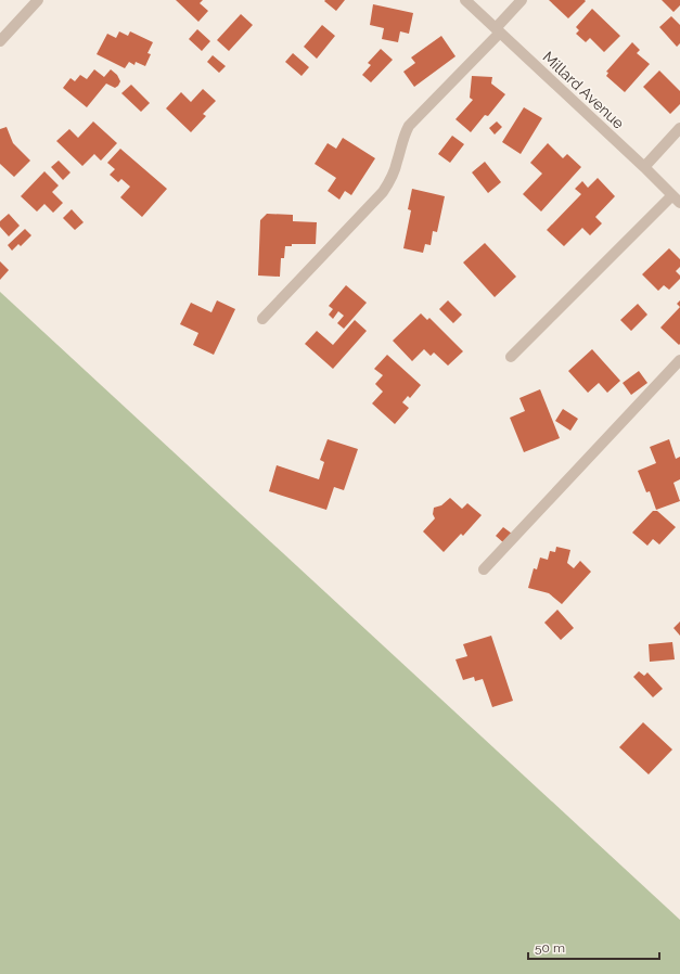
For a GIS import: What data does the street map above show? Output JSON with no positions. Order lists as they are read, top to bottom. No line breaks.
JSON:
{"streets":{"street":["Millard Avenue"]},"scale_bar":"50 m"}
